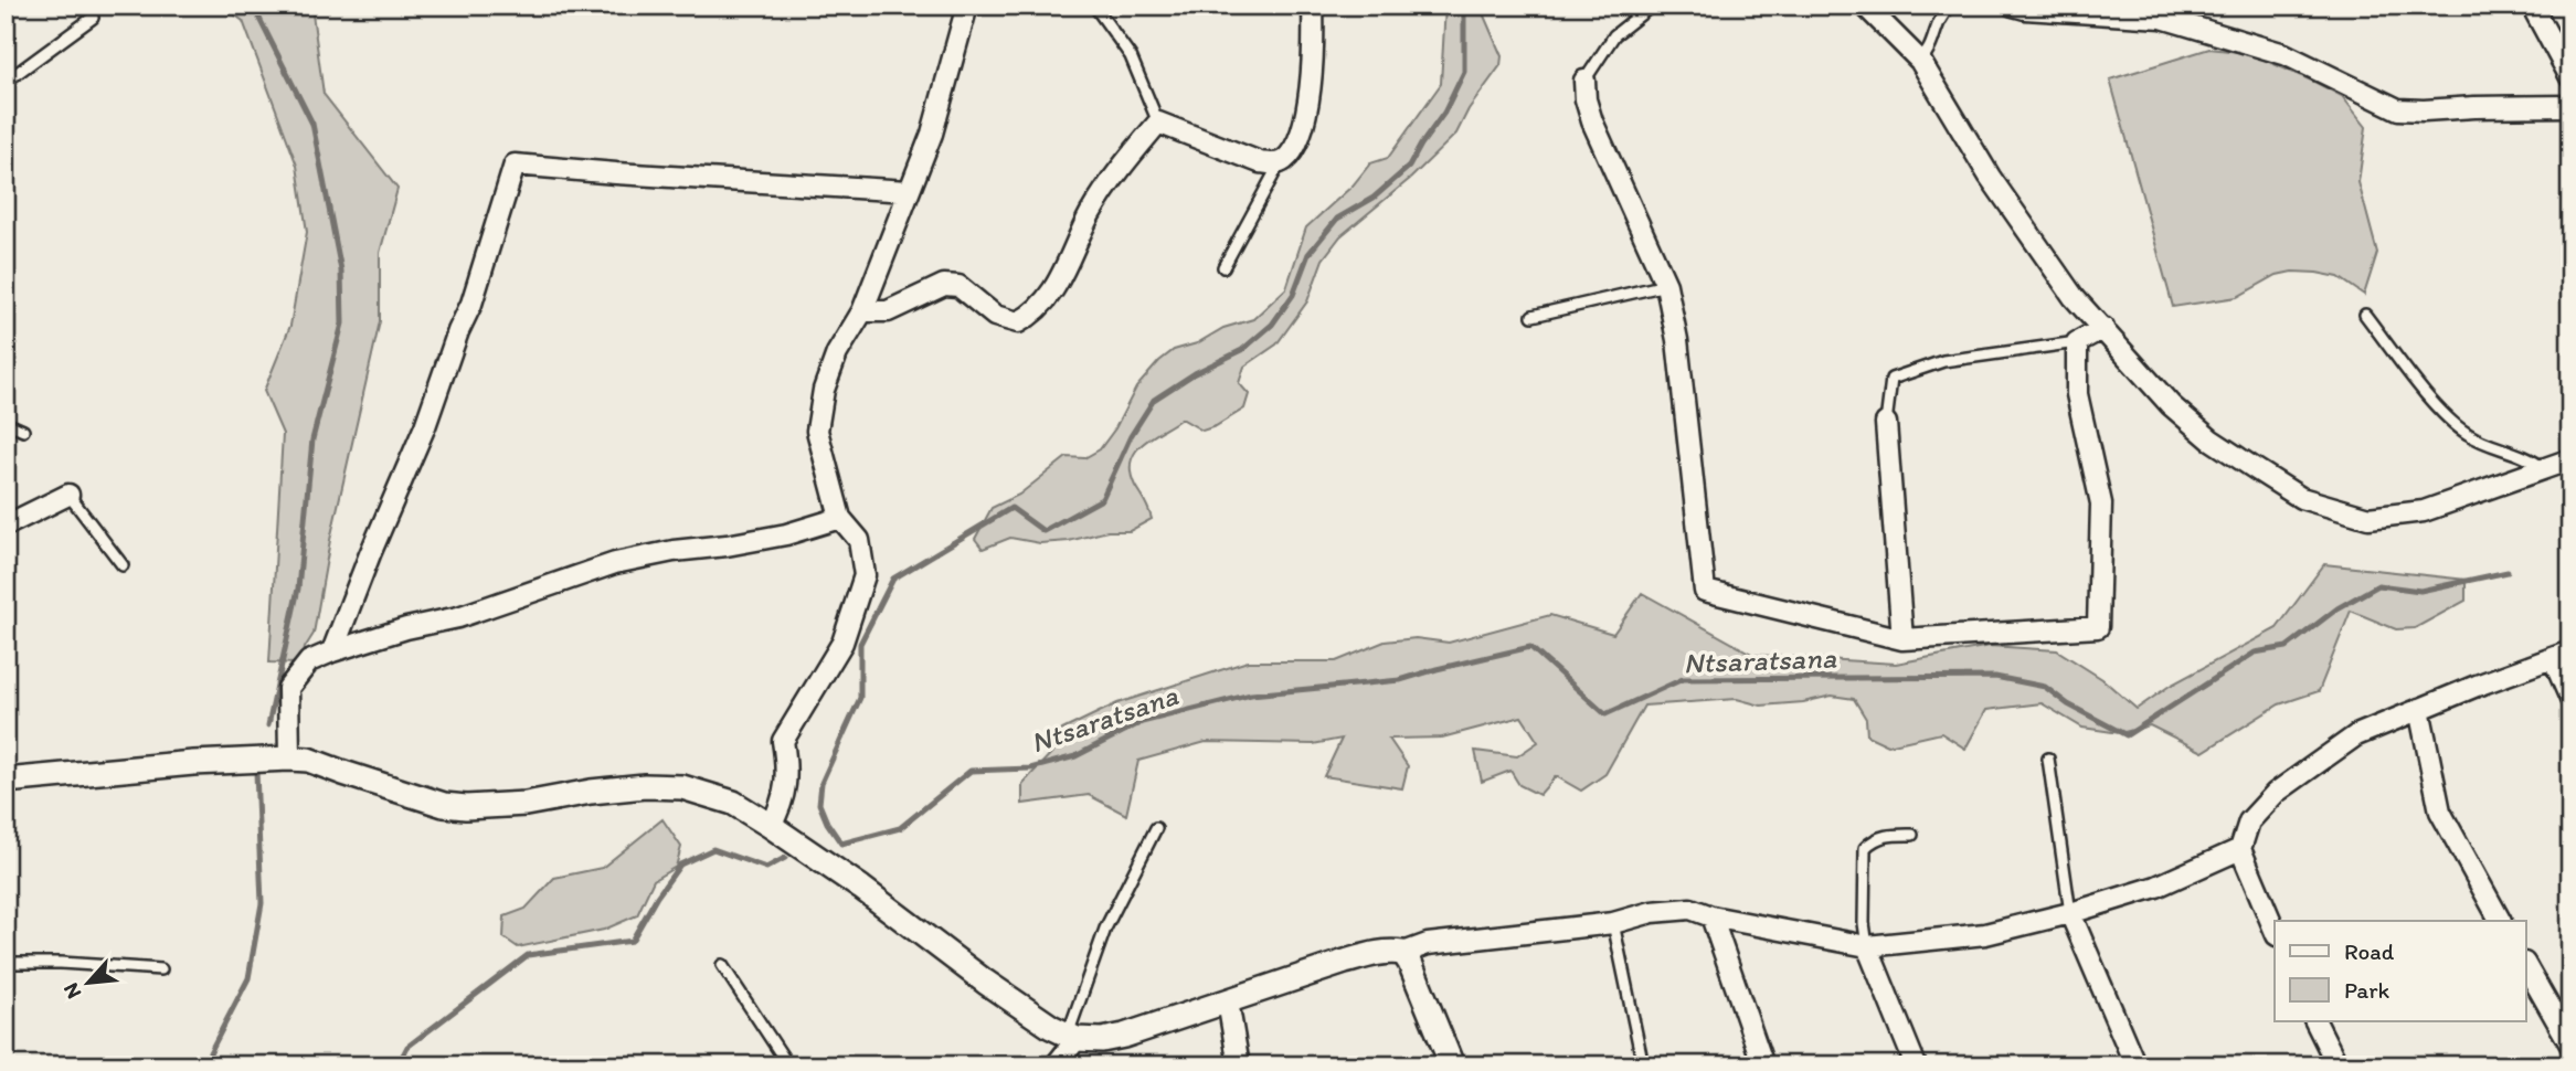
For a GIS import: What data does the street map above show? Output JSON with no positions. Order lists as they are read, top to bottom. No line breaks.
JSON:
{"water":["Ntsaratsana"],"legend":["Road","Park"],"north":"bottom left"}
